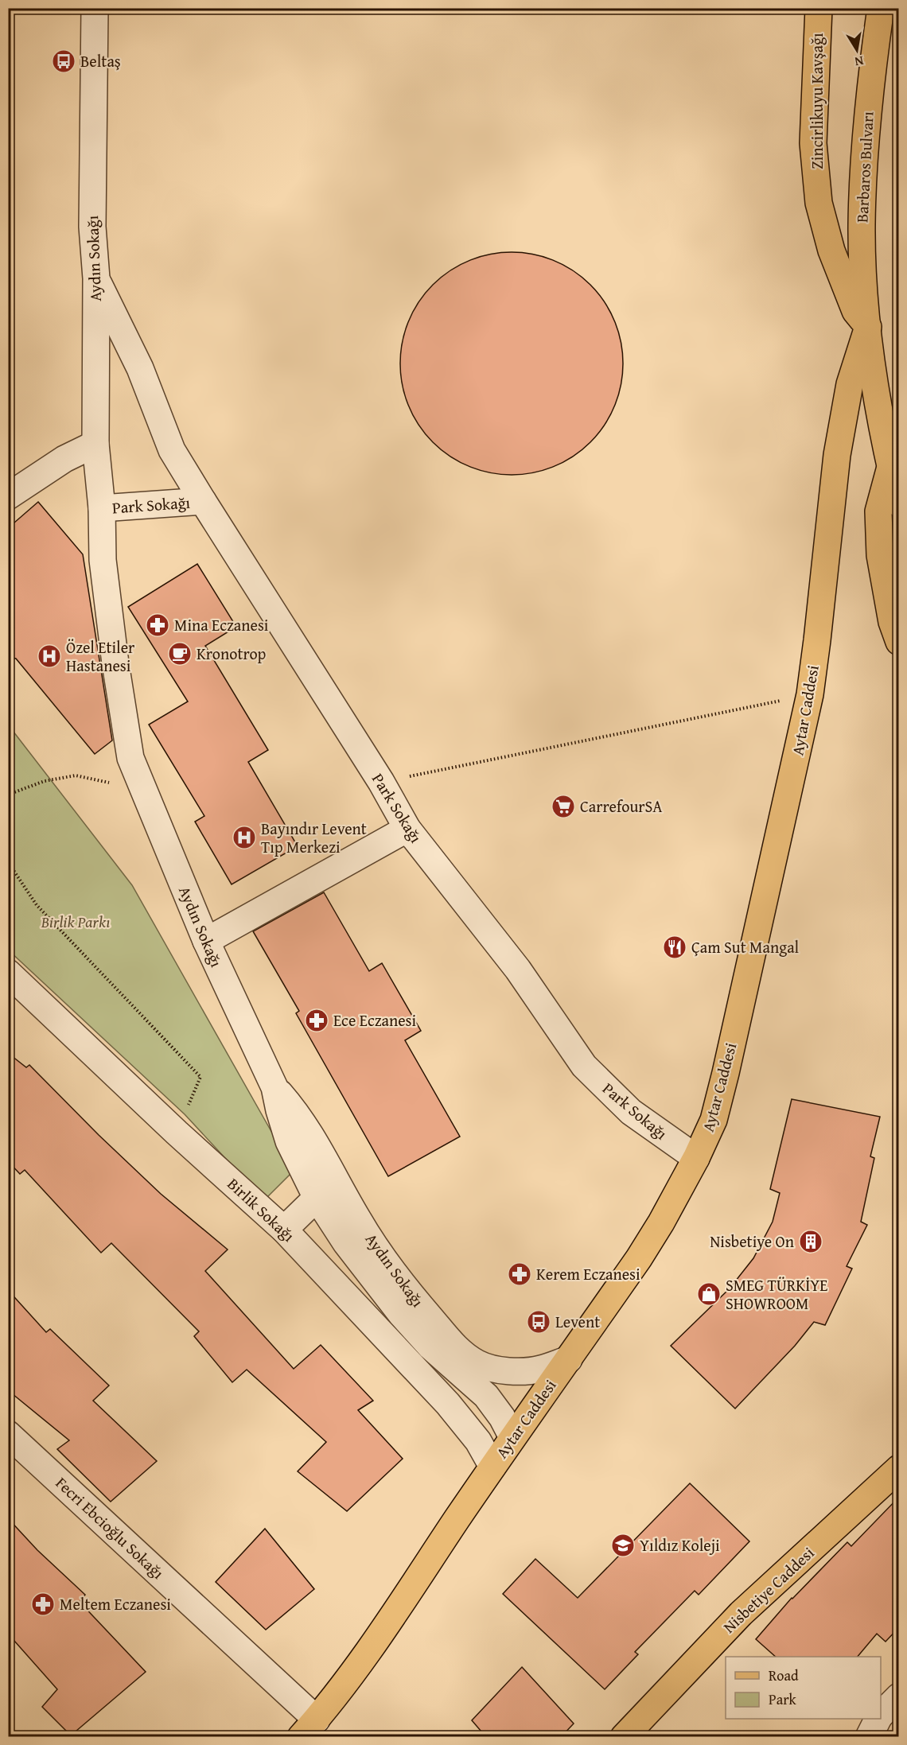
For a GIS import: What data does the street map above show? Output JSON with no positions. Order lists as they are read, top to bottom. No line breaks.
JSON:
{"streets":{"main road":["Zincirlikuyu Kavşağı","Barbaros Bulvarı","Aytar Caddesi","Nisbetiye Caddesi"],"street":["Aydın Sokağı","Park Sokağı","Birlik Sokağı","Fecri Ebcioğlu Sokağı"]},"crossings":[["Zincirlikuyu Kavşağı","Barbaros Bulvarı"],["Zincirlikuyu Kavşağı","Aytar Caddesi"],["Barbaros Bulvarı","Aytar Caddesi"],["Aydın Sokağı","Park Sokağı"],["Aydın Sokağı","Aytar Caddesi"],["Park Sokağı","Aytar Caddesi"],["Aytar Caddesi","Birlik Sokağı"],["Aytar Caddesi","Fecri Ebcioğlu Sokağı"]],"parks":["Birlik Parkı"],"places":{"bus stop":["Beltaş","Levent"],"pharmacy":["Mina Eczanesi","Ece Eczanesi","Kerem Eczanesi","Meltem Eczanesi"],"cafe":["Kronotrop"],"hospital":["Özel Etiler Hastanesi","Bayındır Levent Tıp Merkezi"],"supermarket":["CarrefourSA"],"restaurant":["Çam Sut Mangal"],"building":["Nisbetiye On"],"shop":["SMEG TÜRKİYE SHOWROOM"],"school or university":["Yıldız Koleji"]},"legend":["Road","Park"],"north":"bottom"}
